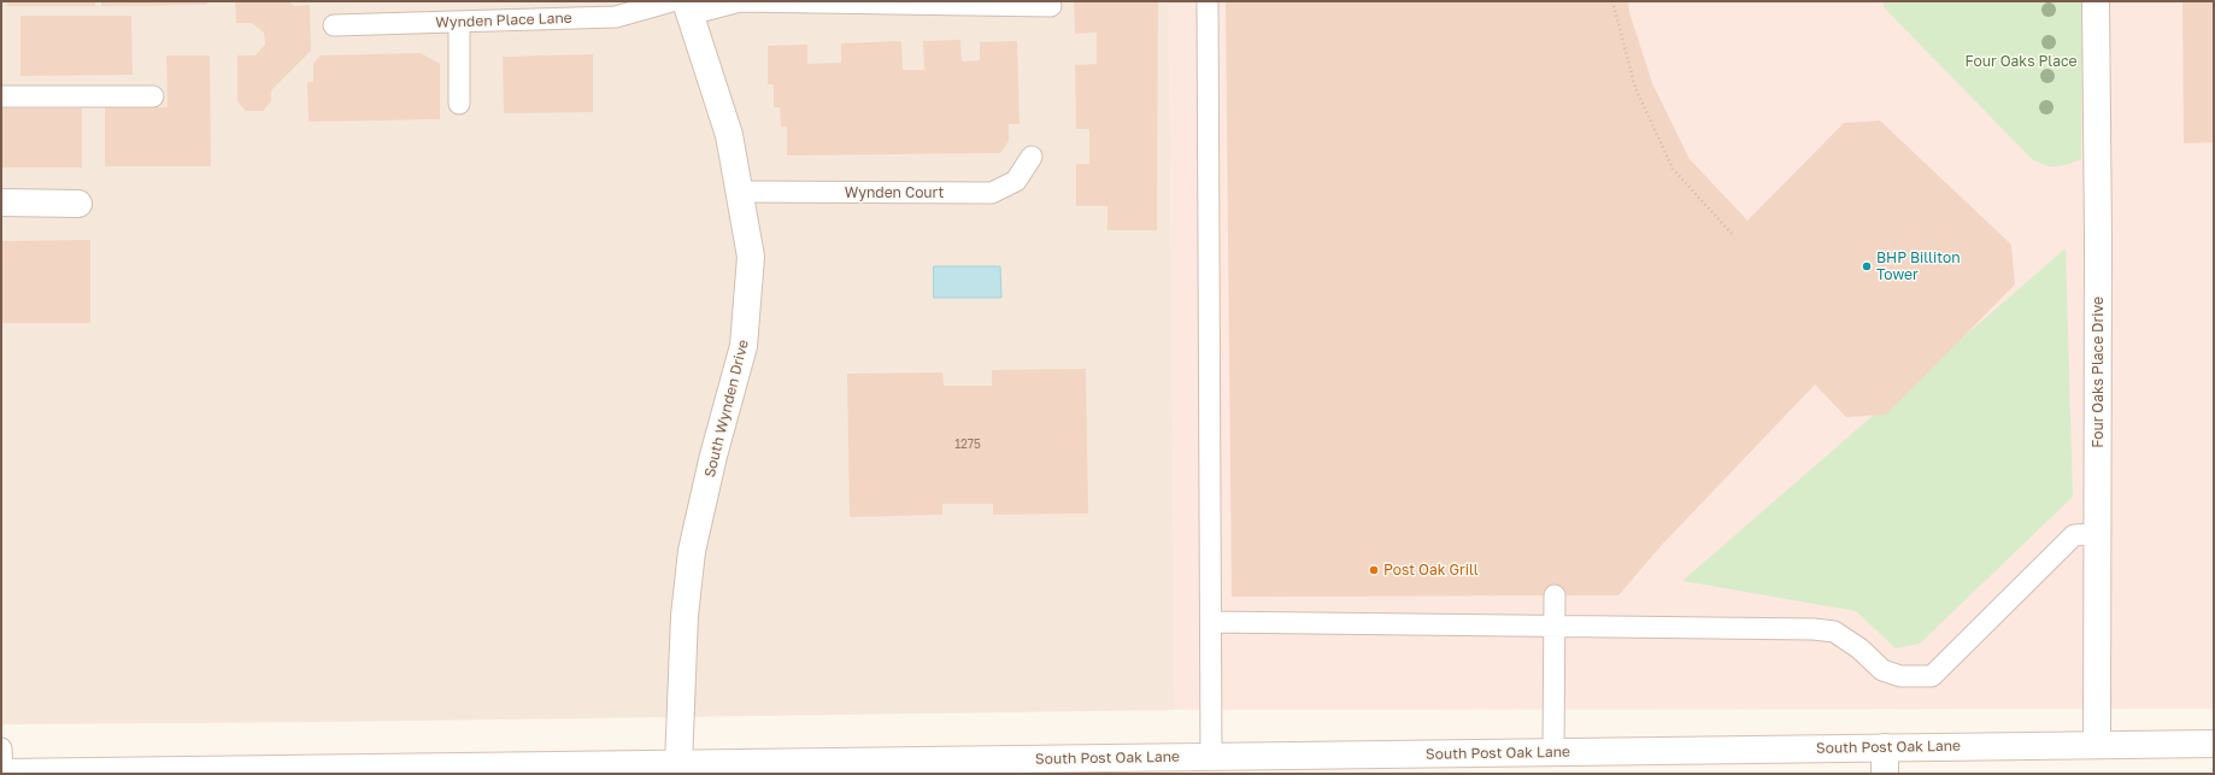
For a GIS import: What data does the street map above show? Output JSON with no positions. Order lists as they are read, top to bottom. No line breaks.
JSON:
{"streets":{"main road":["Four Oaks Place Drive","South Wynden Drive","South Post Oak Lane"],"lane":["Wynden Place Lane","Wynden Court"]},"crossings":[["Wynden Place Lane","South Wynden Drive"],["Wynden Court","South Wynden Drive"],["Four Oaks Place Drive","South Post Oak Lane"],["South Wynden Drive","South Post Oak Lane"]],"parks":["Four Oaks Place"],"places":["BHP Billiton Tower","Post Oak Grill"],"house_numbers":["1275"]}
